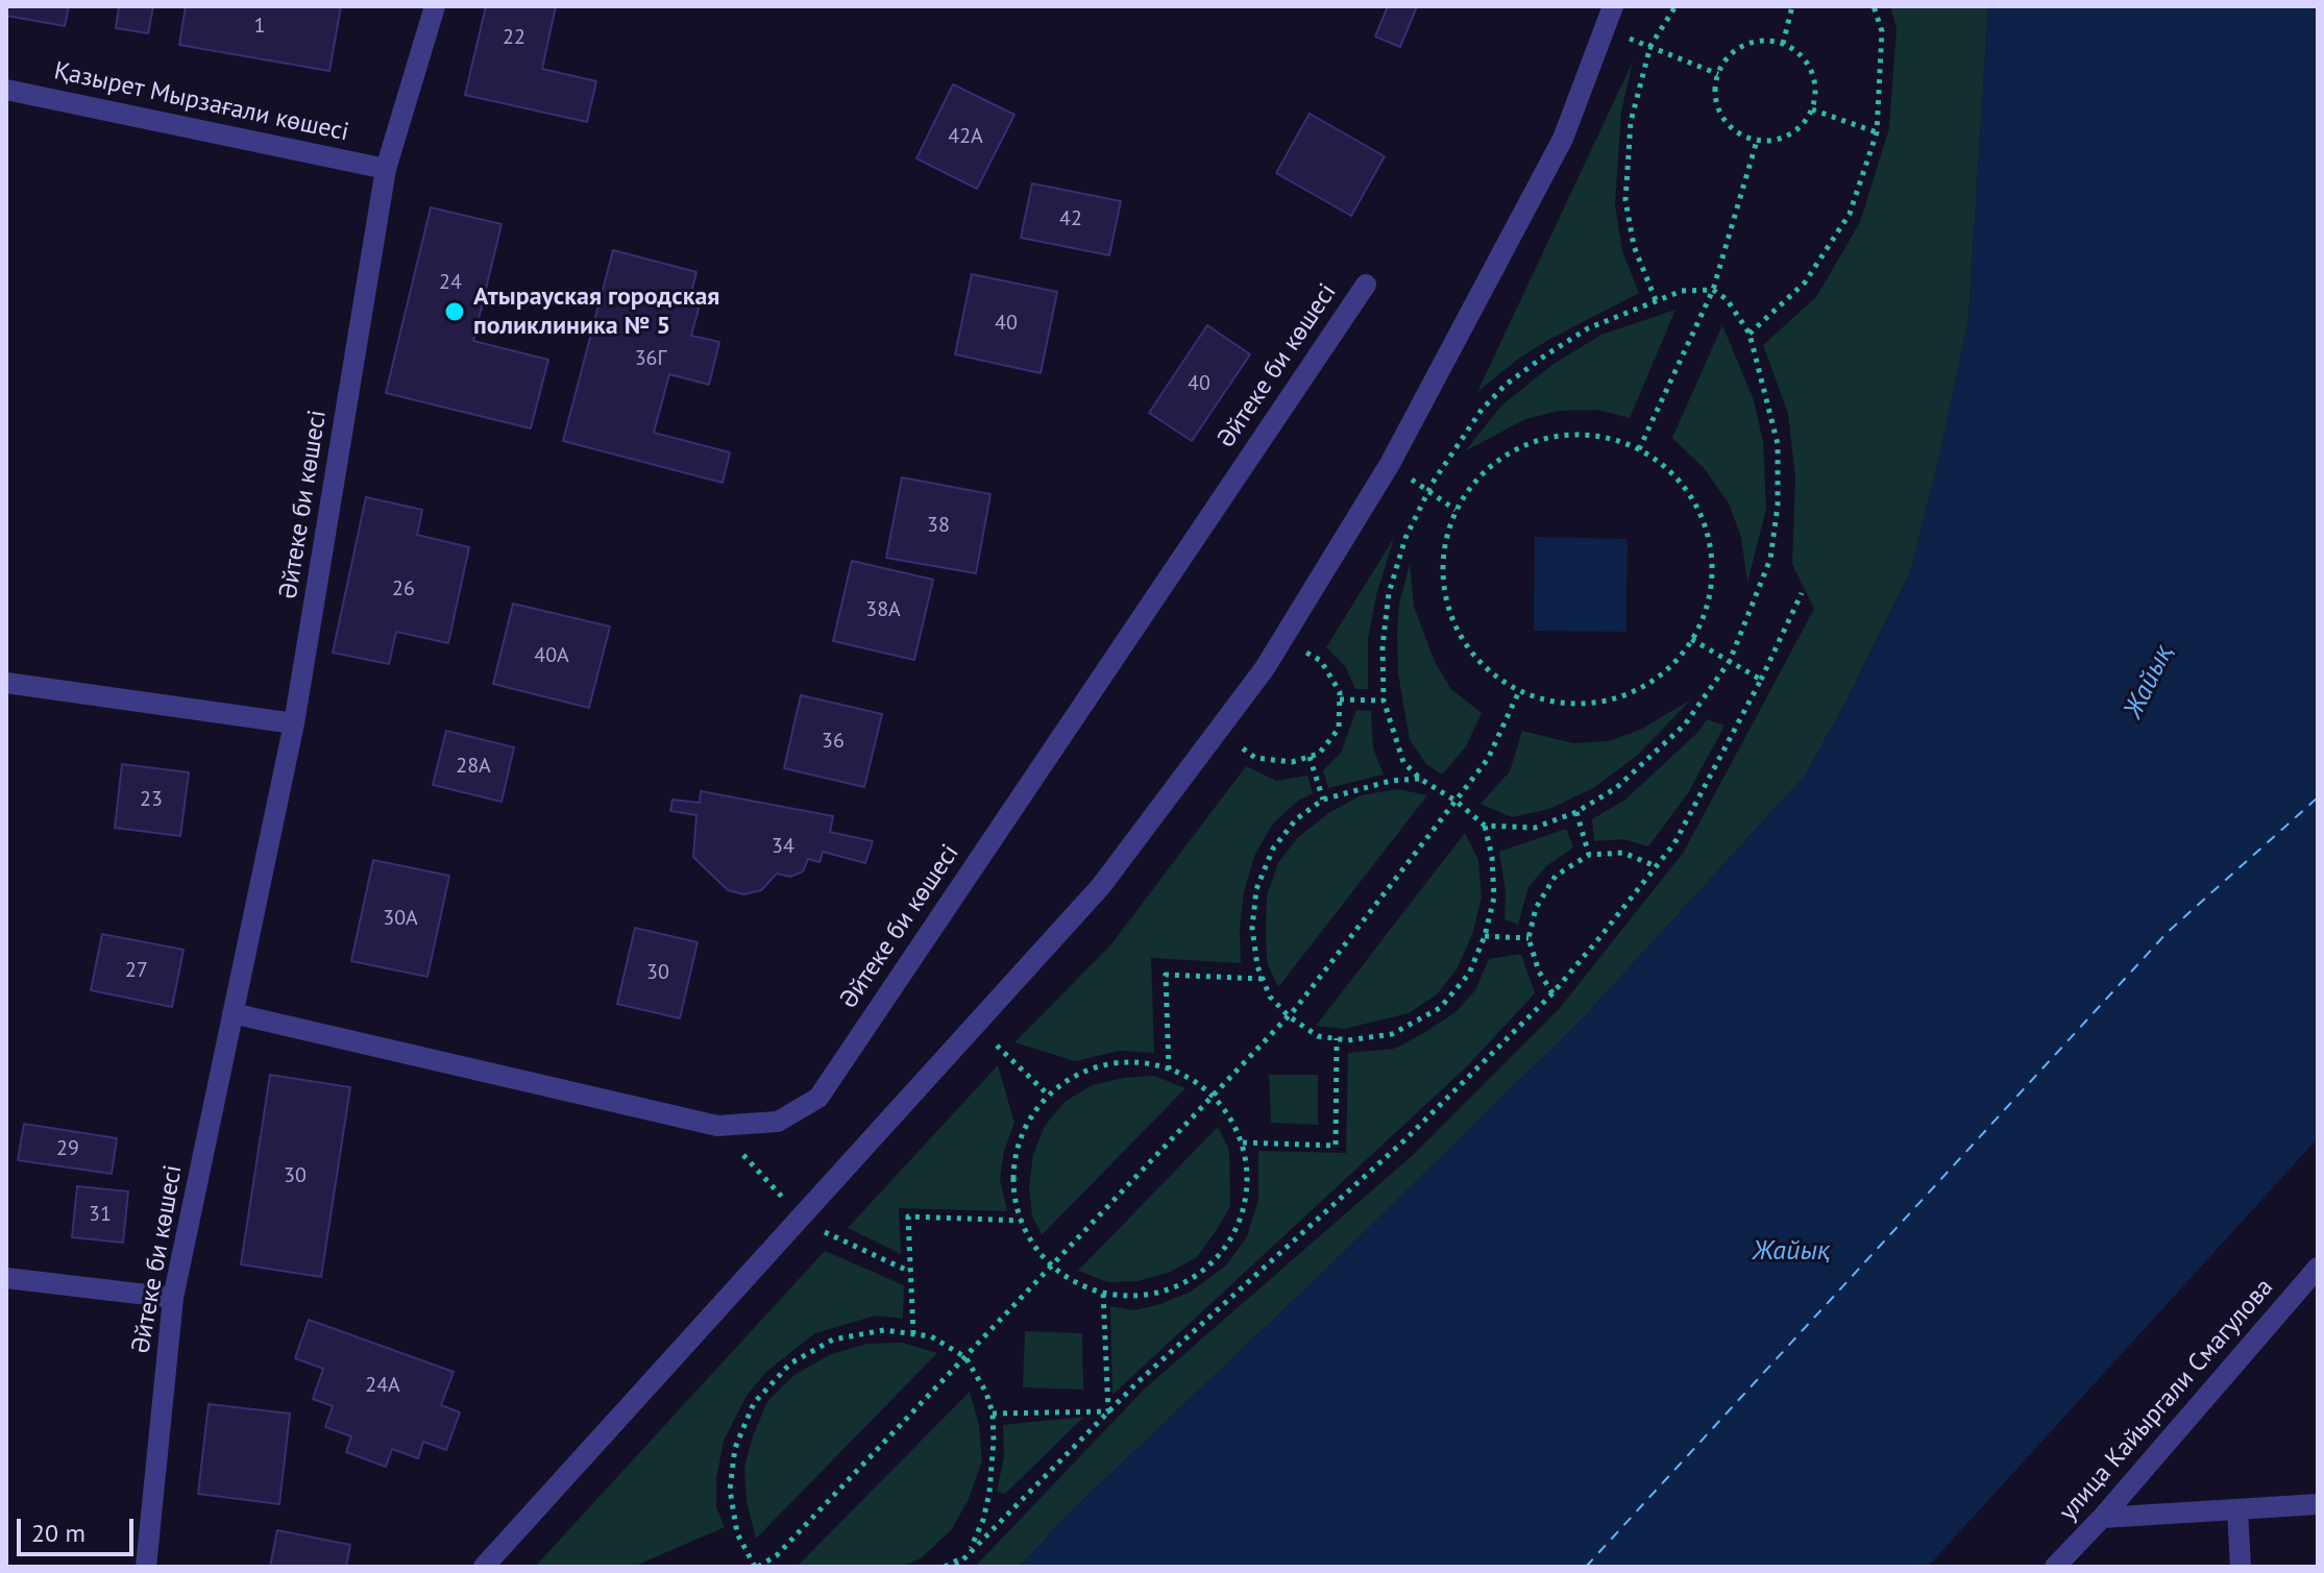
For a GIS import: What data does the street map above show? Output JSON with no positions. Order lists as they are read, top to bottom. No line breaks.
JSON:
{"streets":{"street":["Қазырет Мырзағали көшесі","Әйтеке би көшесі","улица Кайыргали Смагулова"]},"crossings":[["Қазырет Мырзағали көшесі","Әйтеке би көшесі"]],"water":["Жайық"],"places":["Атырауская городская поликлиника № 5"],"house_numbers":["1","22","42А","42","24","40","36Г","40","38","26","38А","40А","36","28А","23","34","30А","27","30","29","30","31","24А"],"scale_bar":"20 m"}
